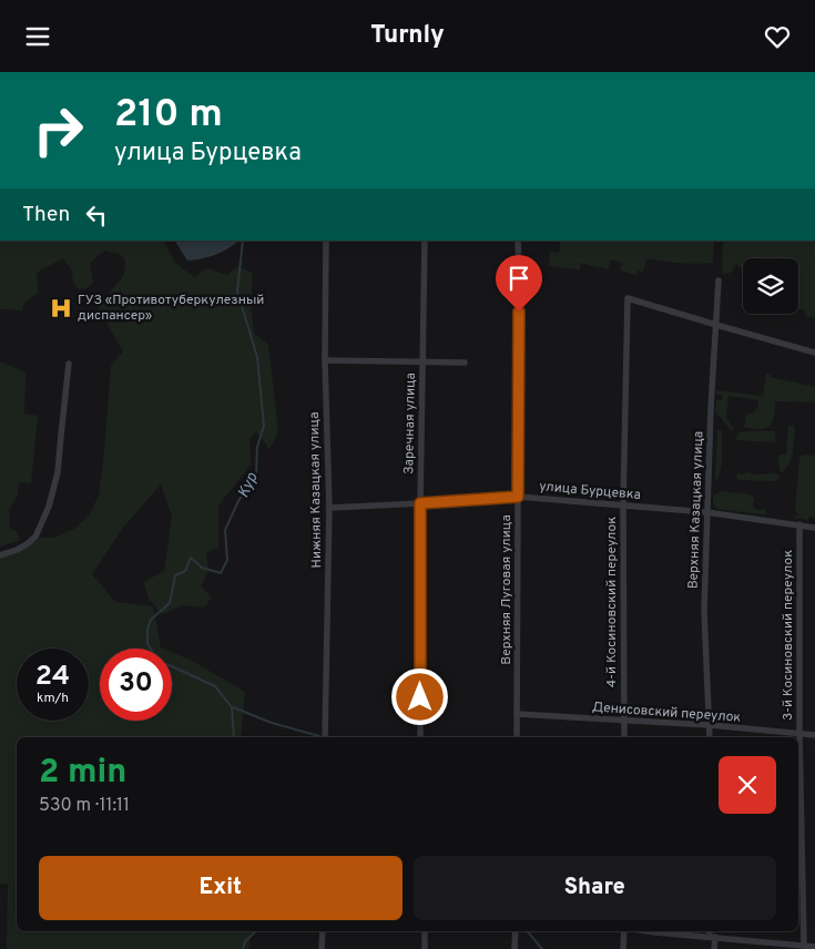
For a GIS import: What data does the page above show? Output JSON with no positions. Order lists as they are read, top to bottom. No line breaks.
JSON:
{"streets":{"street":["Заречная улица","Нижняя Казацкая улица","улица Бурцевка","Верхняя Казацкая улица","Верхняя Луговая улица","4-й Косиновский переулок","3-й Косиновский переулок","Денисовский переулок"]},"crossings":[["Заречная улица","улица Бурцевка"],["Нижняя Казацкая улица","улица Бурцевка"],["улица Бурцевка","Верхняя Казацкая улица"],["улица Бурцевка","Верхняя Луговая улица"],["улица Бурцевка","4-й Косиновский переулок"],["улица Бурцевка","3-й Косиновский переулок"],["Верхняя Казацкая улица","4-й Косиновский переулок"],["Верхняя Казацкая улица","Денисовский переулок"],["Верхняя Луговая улица","Денисовский переулок"],["4-й Косиновский переулок","Денисовский переулок"],["3-й Косиновский переулок","Денисовский переулок"]],"water":["Кур"],"places":{"hospital":["ГУЗ «Противотуберкулезный диспансер»"]},"page":{"header":"Turnly","turn":["210 m","улица Бурцевка"],"then":"Then","speed":"24 km/h","limit":"30","heading":["2 min","530 m · 11:11"],"buttons":["Exit","Share"]}}
